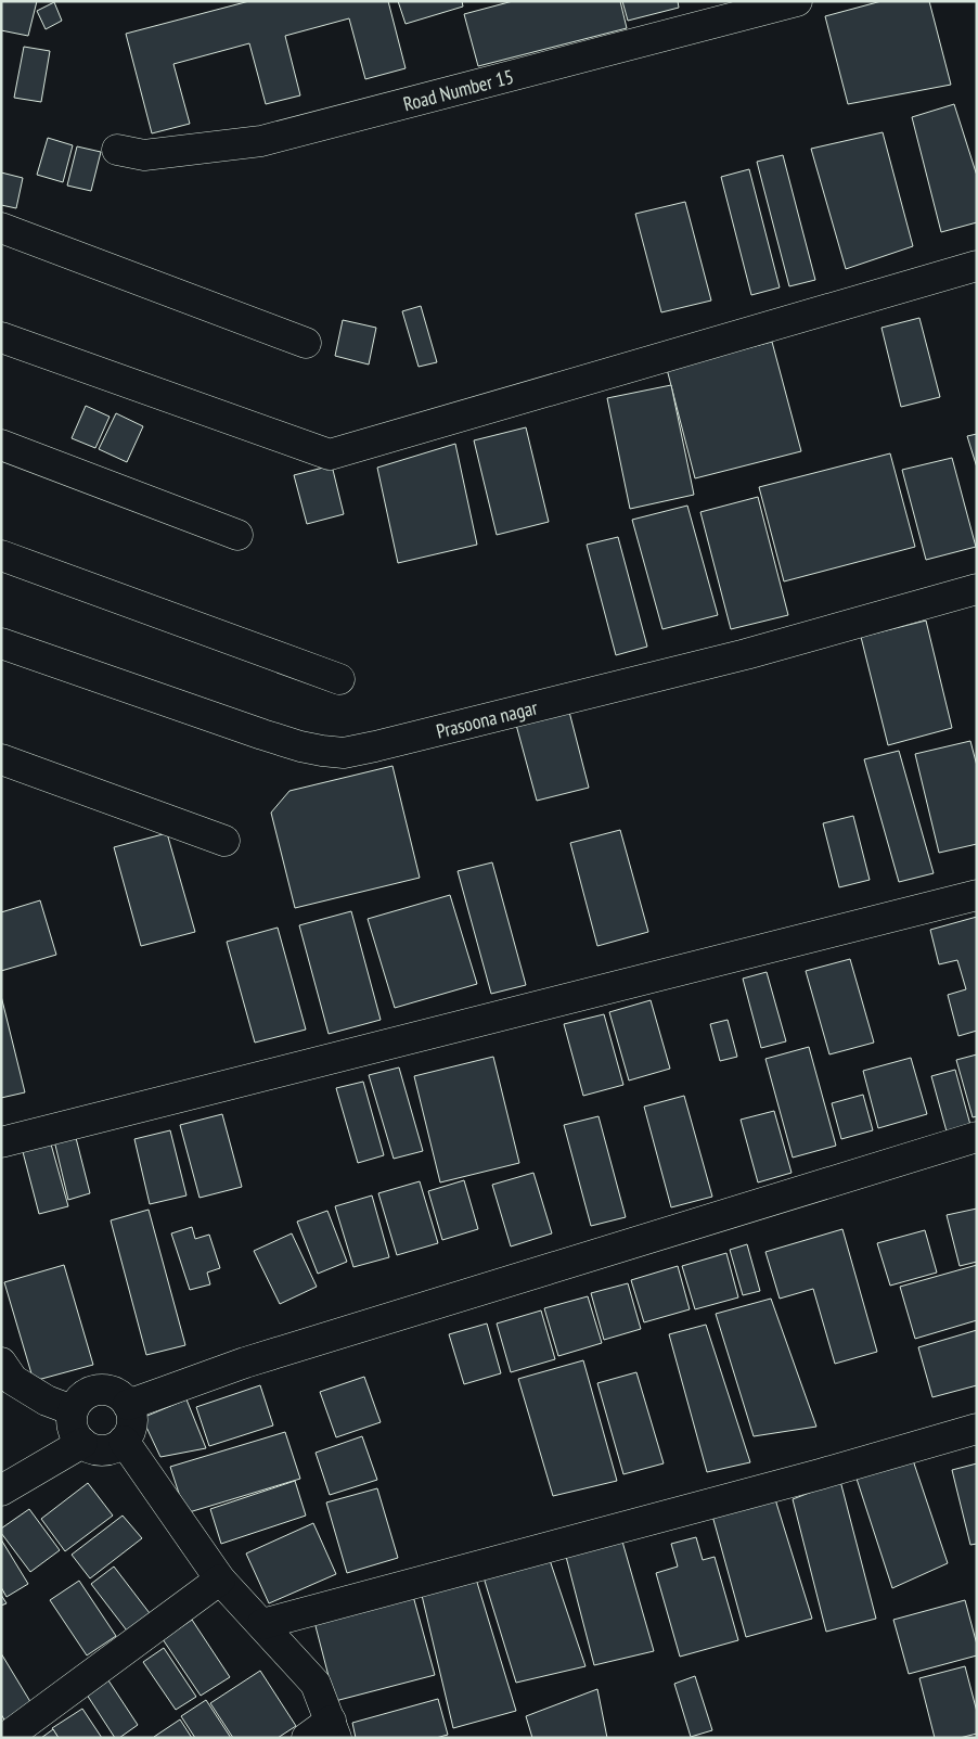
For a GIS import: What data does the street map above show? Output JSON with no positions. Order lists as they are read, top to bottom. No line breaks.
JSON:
{"streets":{"street":["Road Number 15","Prasoona nagar"]}}
